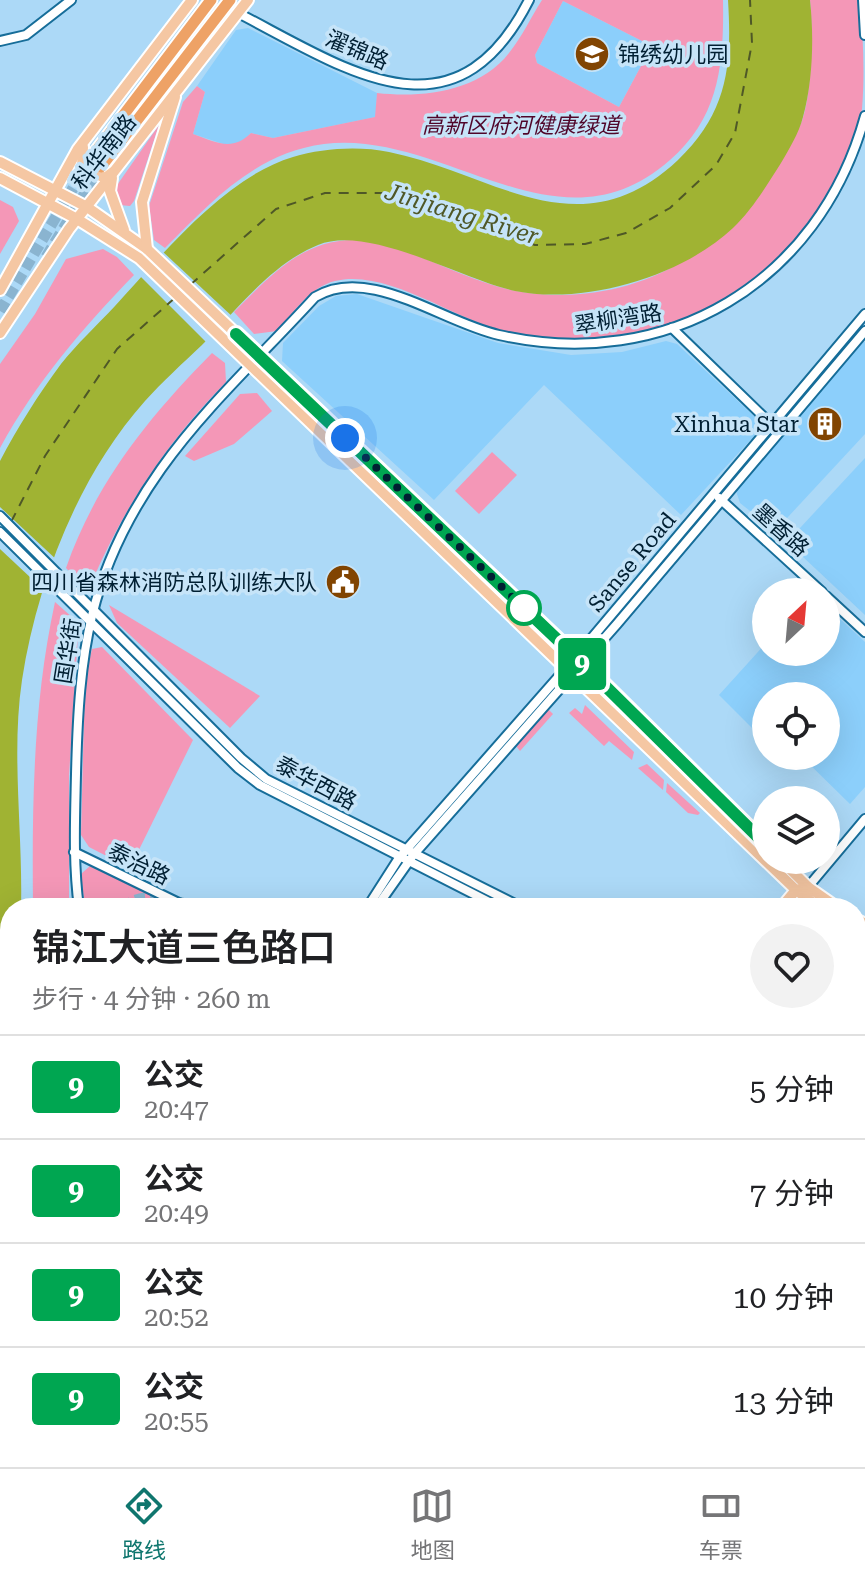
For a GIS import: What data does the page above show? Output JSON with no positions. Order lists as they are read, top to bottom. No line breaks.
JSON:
{"streets":{"highway":["科华南路"],"street":["濯锦路","翠柳湾路","墨香路","Sanse Road","国华街","泰华西路","泰治路"]},"crossings":[["濯锦路","科华南路"],["翠柳湾路","国华街"],["墨香路","Sanse Road"],["Sanse Road","泰华西路"],["国华街","泰华西路"],["国华街","泰治路"]],"water":["Jinjiang River"],"parks":["高新区府河健康绿道"],"places":{"school or university":["锦绣幼儿园"],"building":["Xinhua Star"],"public building":["四川省森林消防总队训练大队"]},"lines":["bus line 9"],"north":"top right","page":{"on_map":"9","heading":["锦江大道三色路口","步行 · 4 分钟 · 260 m"],"list":[{"mark":"9","name":"公交","note":"20:47","value":"5 分钟"},{"mark":"9","name":"公交","note":"20:49","value":"7 分钟"},{"mark":"9","name":"公交","note":"20:52","value":"10 分钟"},{"mark":"9","name":"公交","note":"20:55","value":"13 分钟"}],"tabs":["路线","地图","车票"]}}
